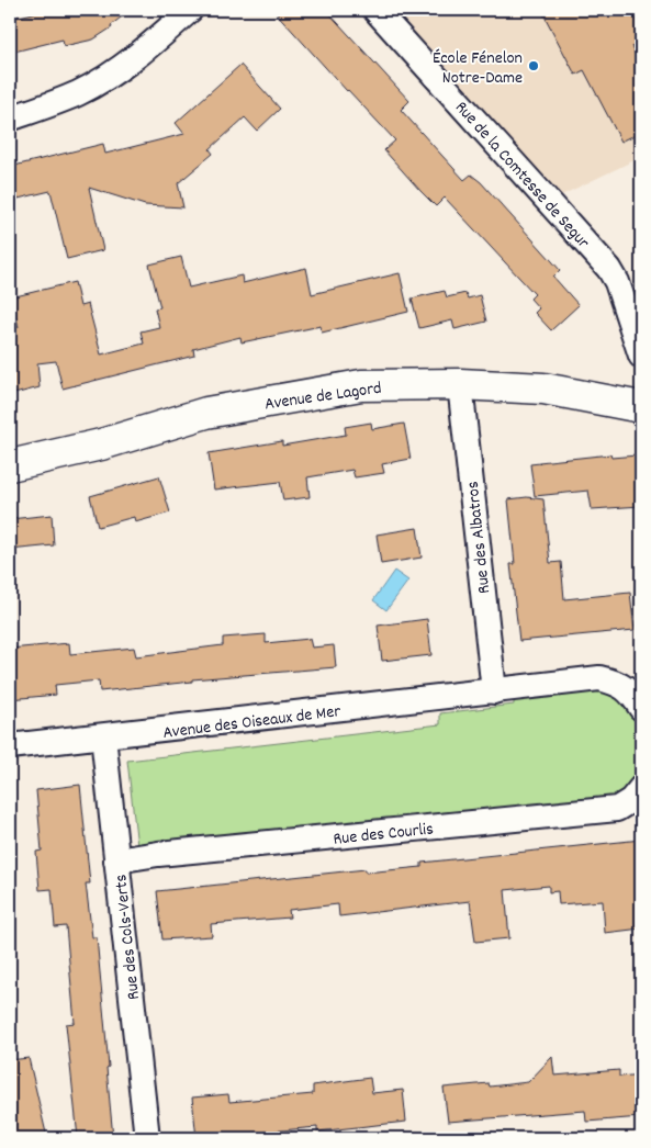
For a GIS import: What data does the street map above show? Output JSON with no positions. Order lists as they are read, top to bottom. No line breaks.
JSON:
{"streets":{"street":["Rue de la Comtesse de Segur","Avenue de Lagord","Rue des Albatros","Avenue des Oiseaux de Mer","Rue des Courlis","Rue des Cols-Verts"]},"crossings":[["Avenue de Lagord","Rue des Albatros"],["Rue des Albatros","Avenue des Oiseaux de Mer"],["Avenue des Oiseaux de Mer","Rue des Cols-Verts"],["Rue des Courlis","Rue des Cols-Verts"]],"places":["École Fénelon Notre-Dame"]}
